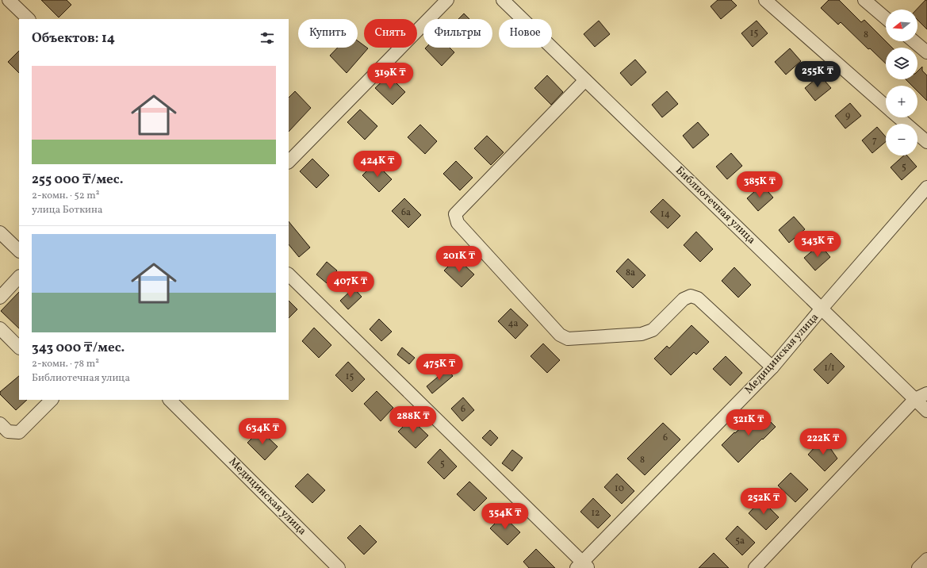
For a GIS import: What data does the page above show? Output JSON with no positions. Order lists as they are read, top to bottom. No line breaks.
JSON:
{"streets":{"street":["Библиотечная улица","Медицинская улица"]},"crossings":[["Библиотечная улица","Медицинская улица"]],"house_numbers":["15","8","9","7","5","6а","14","8а","4а","1/1","15","6","6","8","5","10","12","5а"],"north":"left","page":{"map_buttons":["+","−"],"chip":["Купить","Снять","Фильтры","Новое"],"heading":"Объектов: 14","list":[{"name":"255 000 ₸/мес.","note":"2-комн. · 52 m² · улица Боткина"},{"name":"343 000 ₸/мес.","note":"2-комн. · 78 m² · Библиотечная улица"}],"price":["255K ₸","319K ₸","424K ₸","385K ₸","343K ₸","201K ₸","407K ₸","475K ₸","288K ₸","321K ₸","634K ₸","222K ₸","252K ₸","354K ₸"]}}
